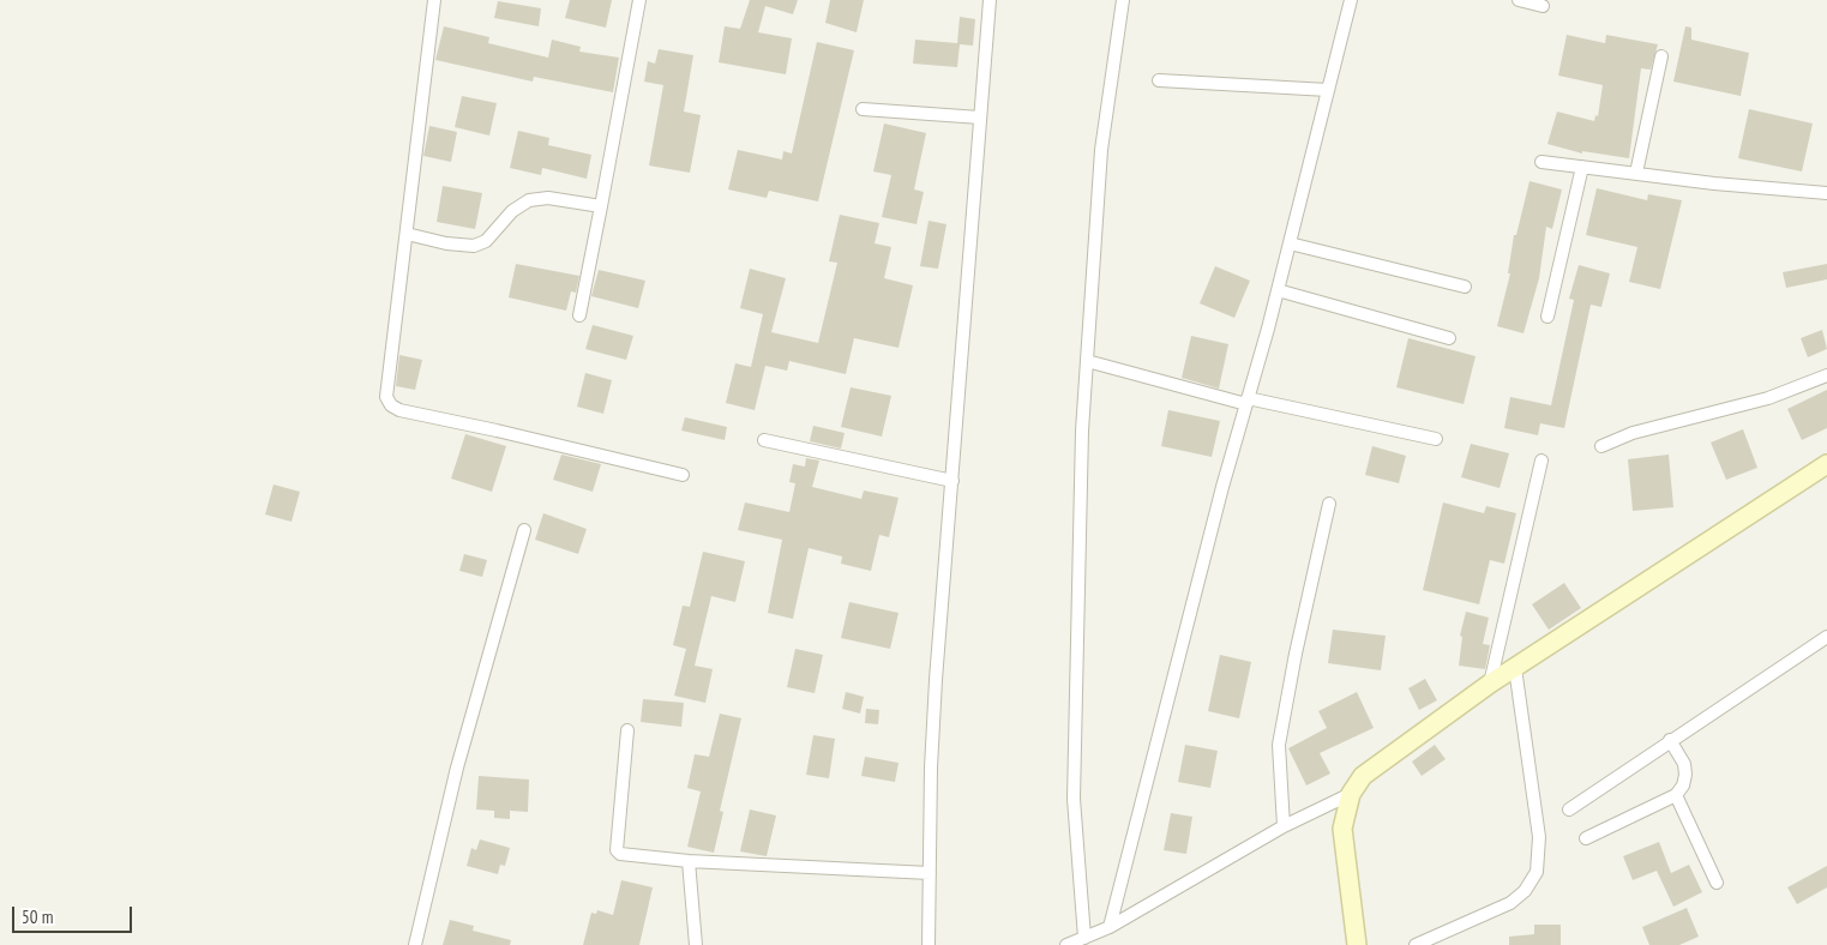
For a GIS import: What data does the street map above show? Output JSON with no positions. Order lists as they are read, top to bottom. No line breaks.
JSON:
{"scale_bar":"50 m"}
